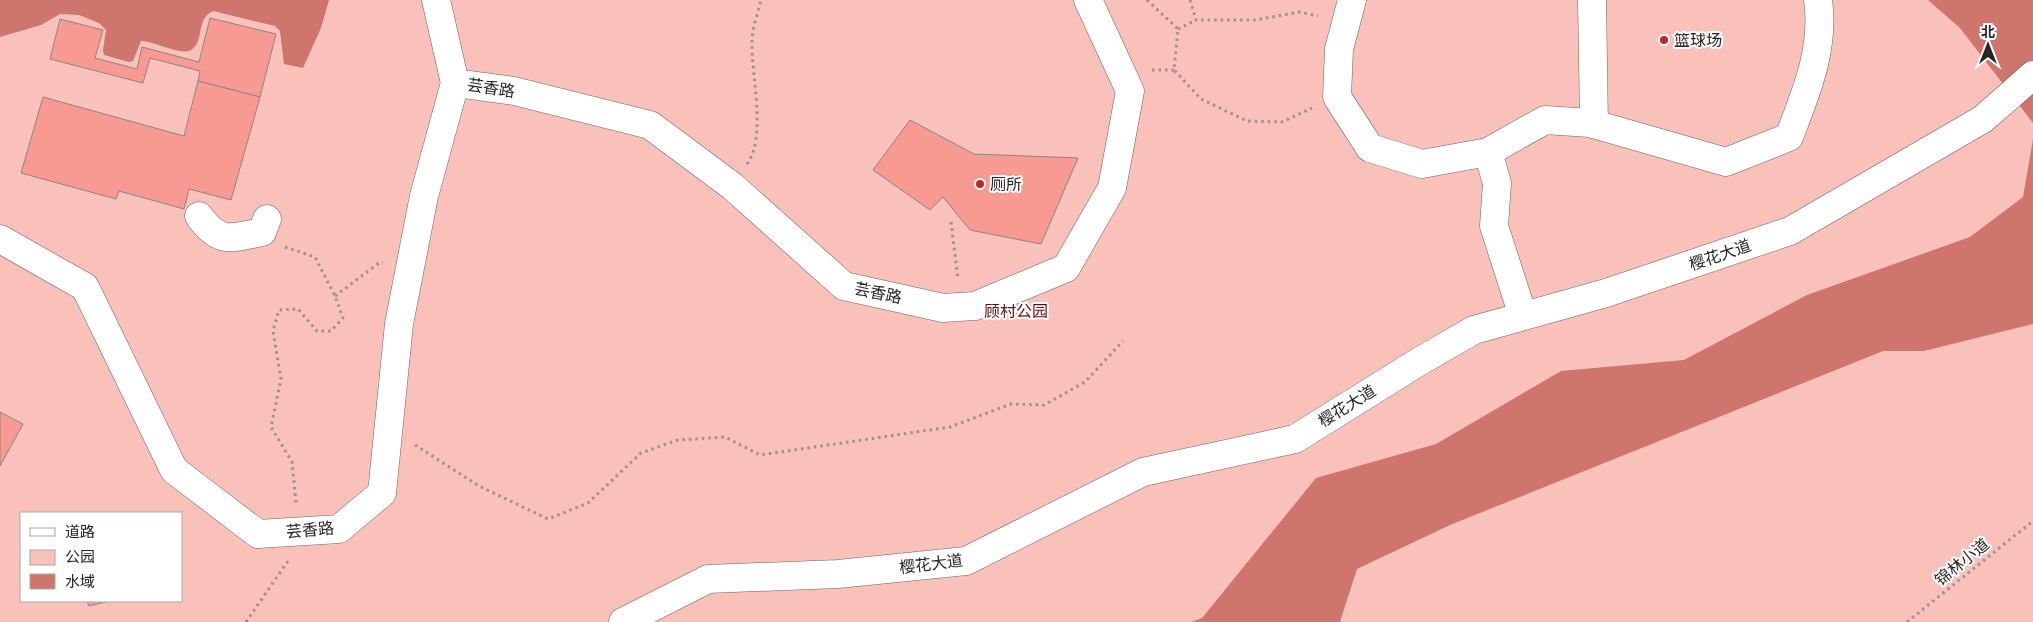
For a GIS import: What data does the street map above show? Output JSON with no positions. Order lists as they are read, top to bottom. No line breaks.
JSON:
{"streets":{"street":["芸香路","樱花大道"],"path":["锦林小道"]},"parks":["顾村公园"],"places":["篮球场","厕所"],"legend":["道路","公园","水域"],"north":"top"}
